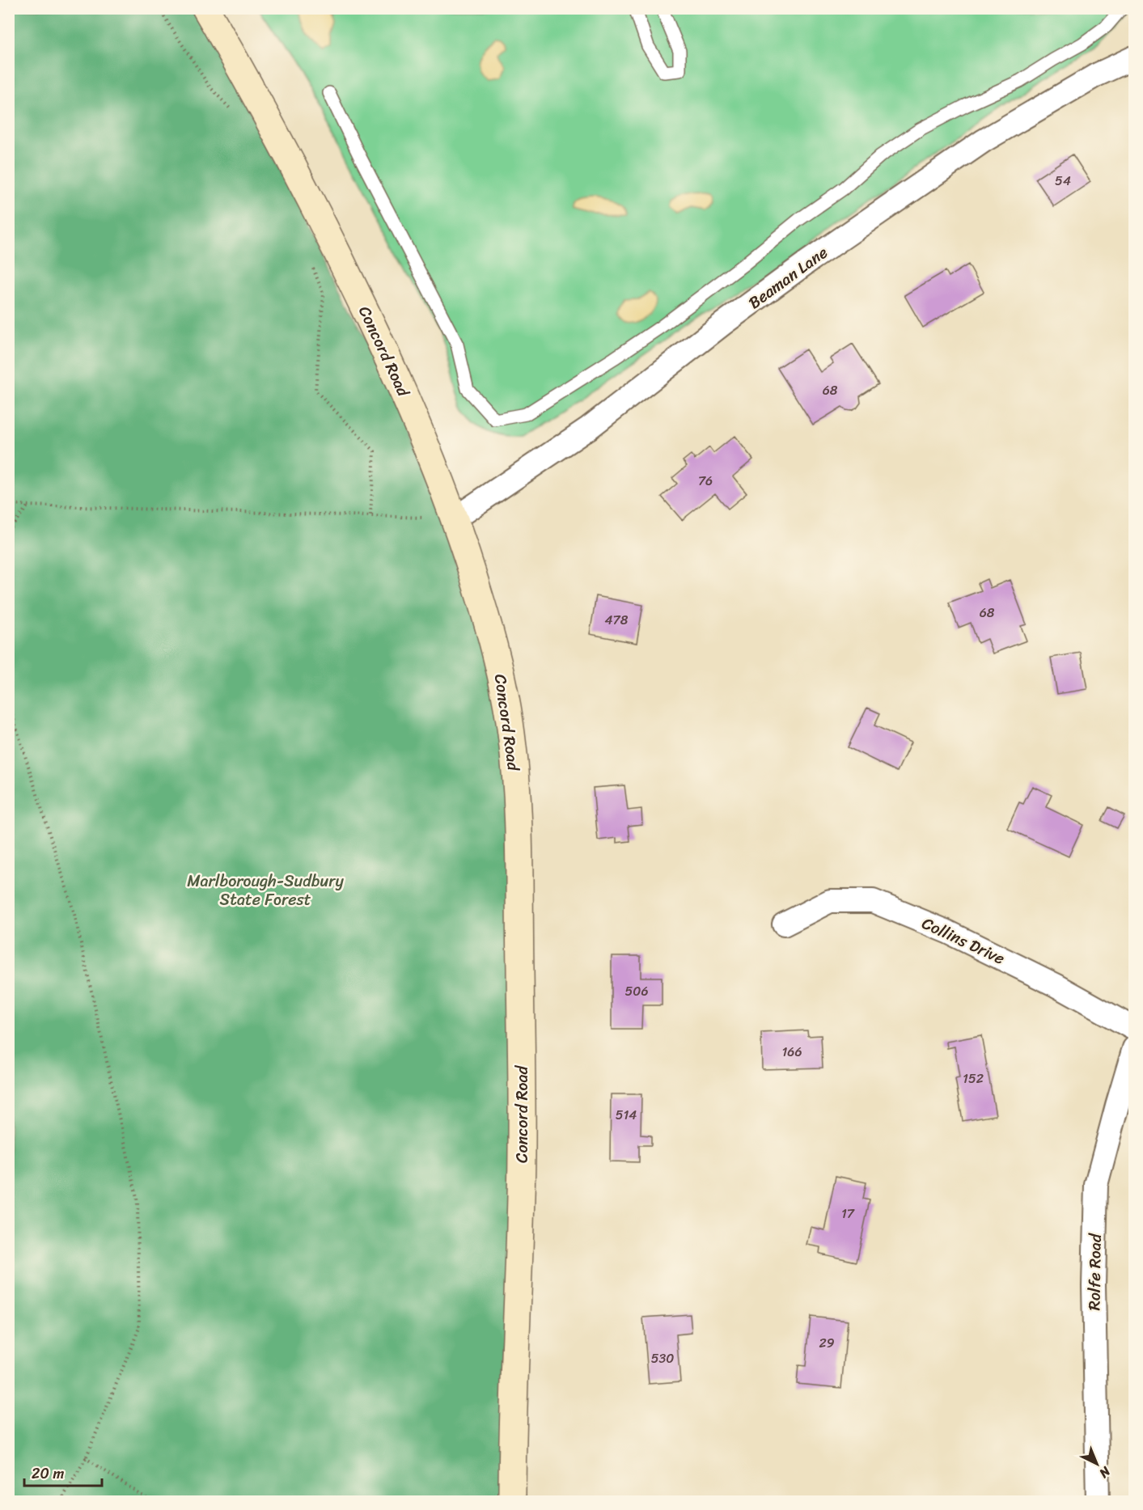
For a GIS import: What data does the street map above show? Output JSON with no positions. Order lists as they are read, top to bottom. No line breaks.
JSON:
{"streets":{"street":["Beaman Lane","Concord Road","Collins Drive","Rolfe Road"]},"crossings":[["Beaman Lane","Concord Road"]],"parks":["Marlborough-Sudbury State Forest"],"house_numbers":["54","68","76","68","478","506","166","152","514","17","29","530"],"scale_bar":"20 m","north":"bottom right"}
